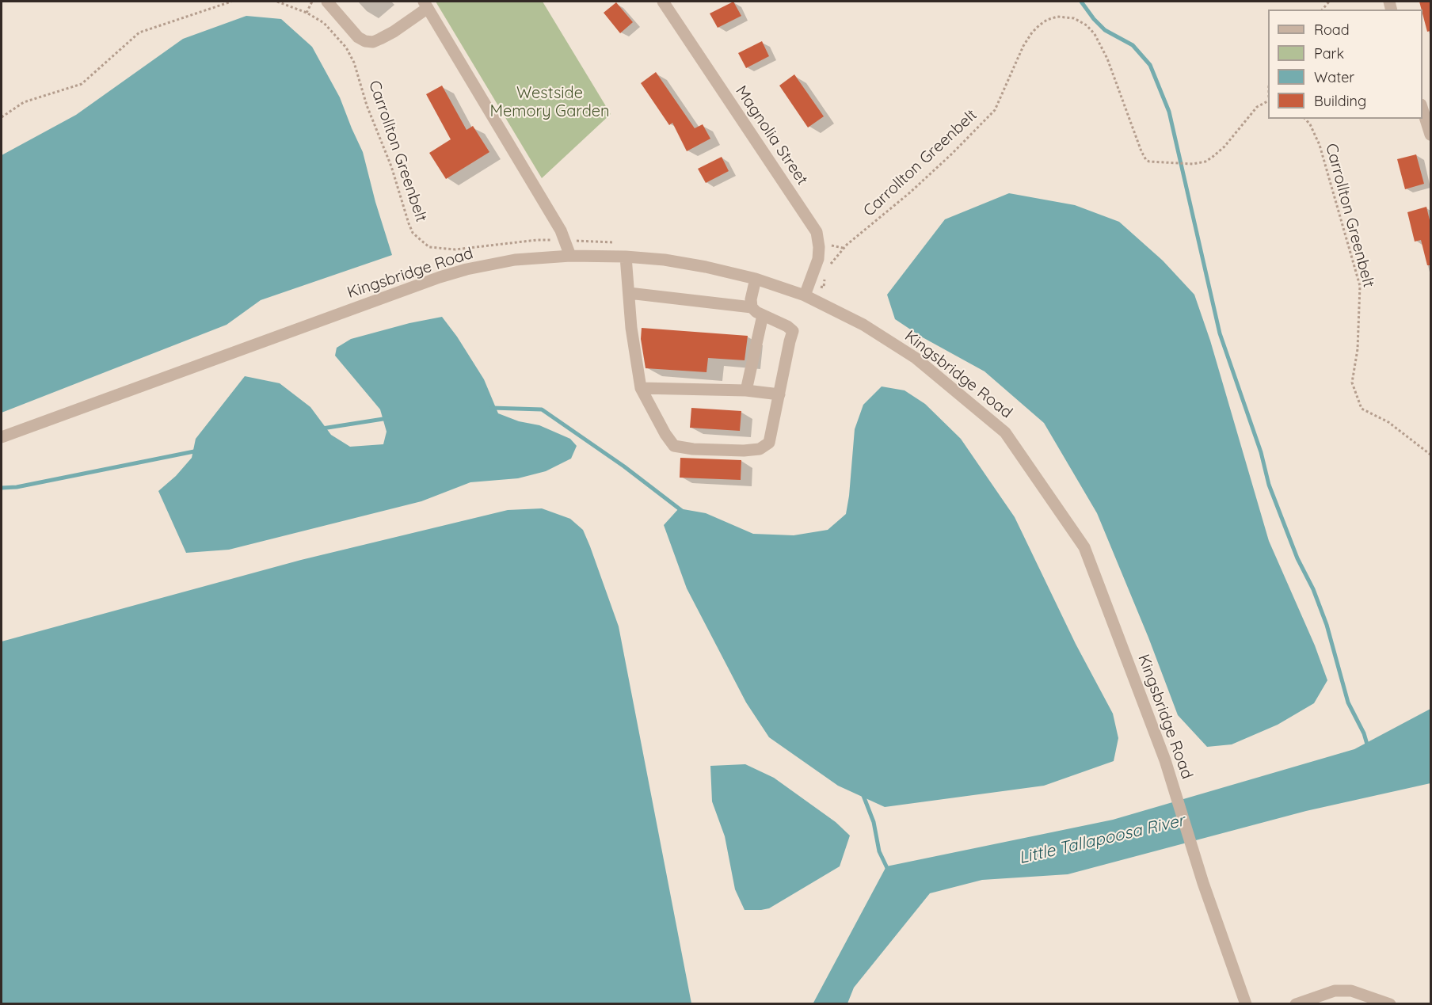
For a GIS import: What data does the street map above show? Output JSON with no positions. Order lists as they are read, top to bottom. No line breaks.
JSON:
{"streets":{"street":["Magnolia Street","Kingsbridge Road"],"path":["Carrollton Greenbelt"]},"crossings":[["Magnolia Street","Kingsbridge Road"]],"water":["Little Tallapoosa River"],"parks":["Westside Memory Garden"],"legend":["Road","Park","Water","Building"]}
